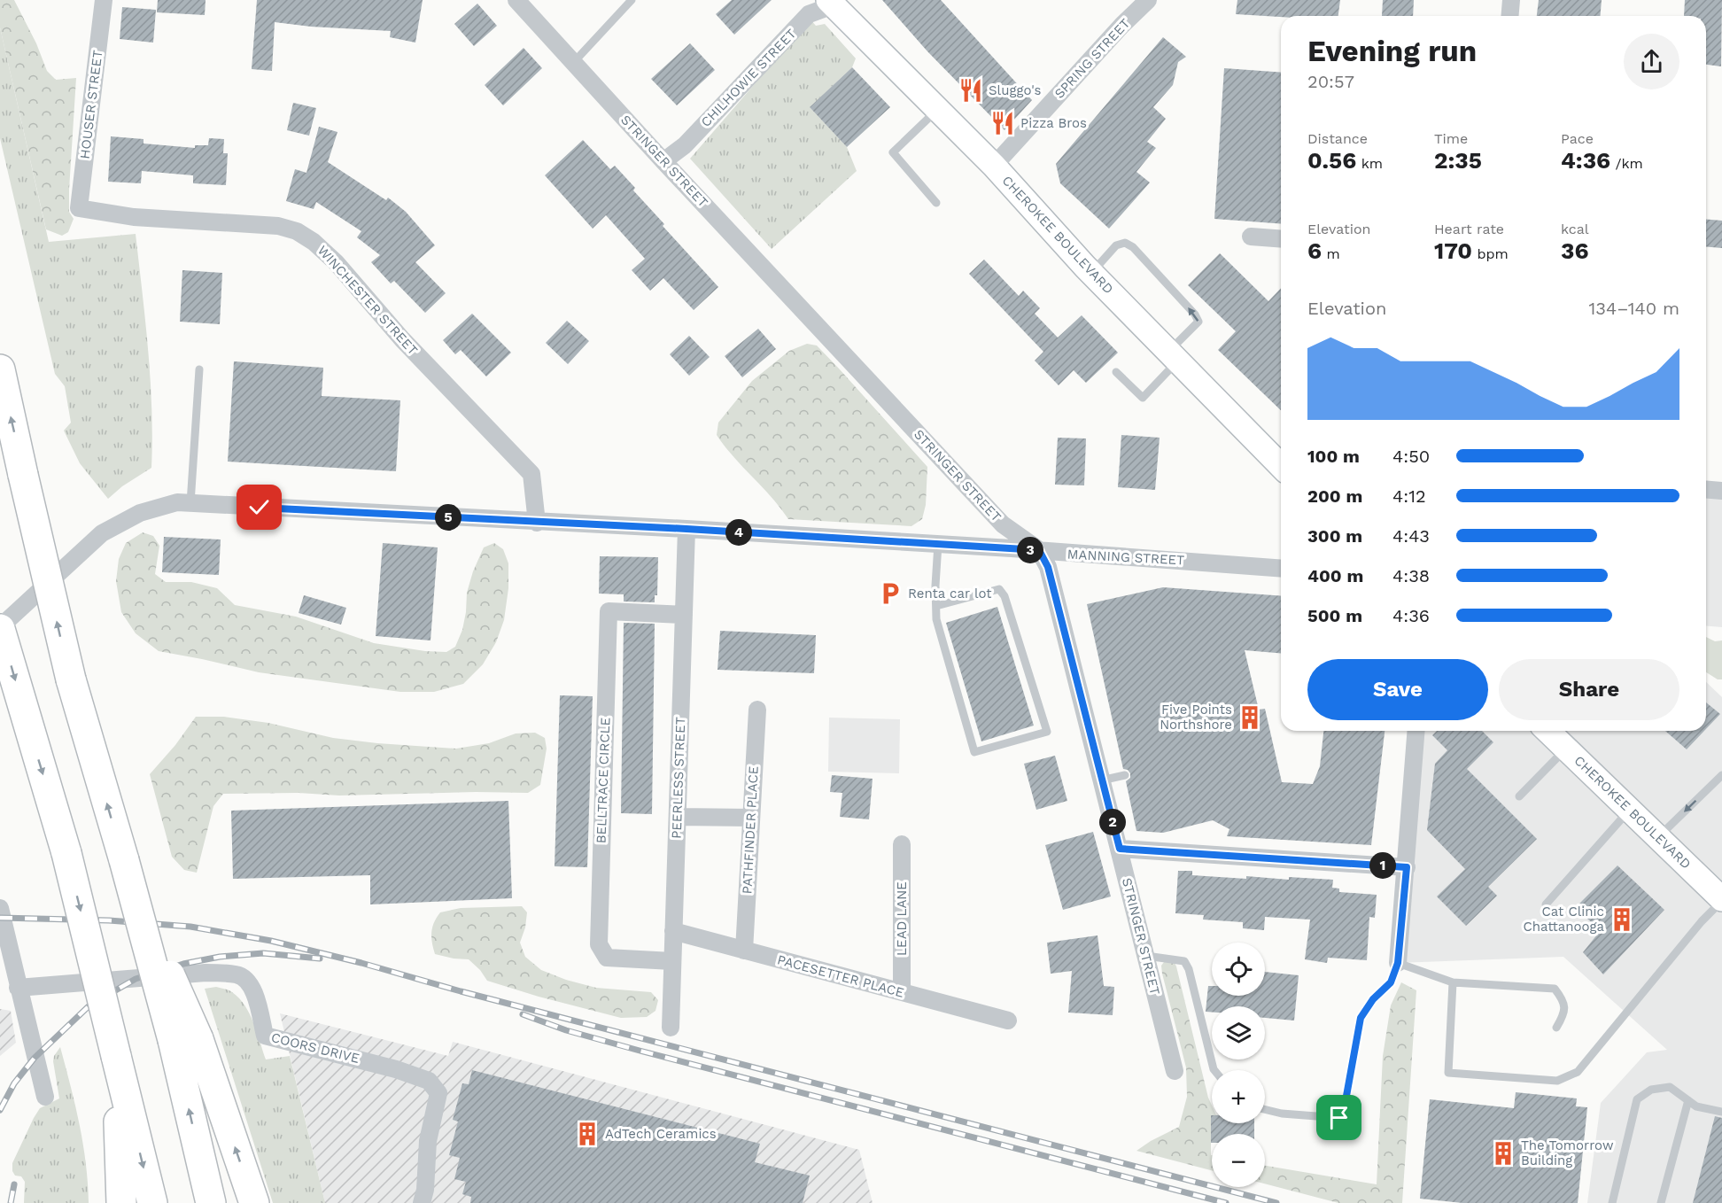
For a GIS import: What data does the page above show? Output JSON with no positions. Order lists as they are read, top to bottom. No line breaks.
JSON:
{"streets":{"main road":["CHEROKEE BOULEVARD"],"street":["SPRING STREET","CHILHOWIE STREET","HOUSER STREET","STRINGER STREET","WINCHESTER STREET","MANNING STREET","PEERLESS STREET","BELLTRACE CIRCLE","PATHFINDER PLACE","LEAD LANE","PACESETTER PLACE","COORS DRIVE"]},"crossings":[["SPRING STREET","CHEROKEE BOULEVARD"],["CHILHOWIE STREET","STRINGER STREET"],["CHILHOWIE STREET","CHEROKEE BOULEVARD"],["HOUSER STREET","WINCHESTER STREET"],["STRINGER STREET","MANNING STREET"],["WINCHESTER STREET","MANNING STREET"],["MANNING STREET","PEERLESS STREET"],["PEERLESS STREET","BELLTRACE CIRCLE"],["PEERLESS STREET","PACESETTER PLACE"],["PATHFINDER PLACE","PACESETTER PLACE"],["LEAD LANE","PACESETTER PLACE"]],"places":{"restaurant":["Sluggo's","Pizza Bros"],"parking":["Renta car lot"],"building":["Five Points Northshore","Cat Clinic Chattanooga","AdTech Ceramics","The Tomorrow Building"]},"page":{"heading":["Evening run","20:57"],"stats":[["Distance","0.56 km"],["Time","2:35"],["Pace","4:36 /km"],["Elevation","6 m"],["Heart rate","170 bpm"],["kcal","36"]],"chart":["Elevation","134–140 m"],"list":[{"name":"100 m","note":"4:50"},{"name":"200 m","note":"4:12"},{"name":"300 m","note":"4:43"},{"name":"400 m","note":"4:38"},{"name":"500 m","note":"4:36"}],"pins":["5","4","3","2","1"],"buttons":["Save","Share"],"map_buttons":["+","−"]}}
